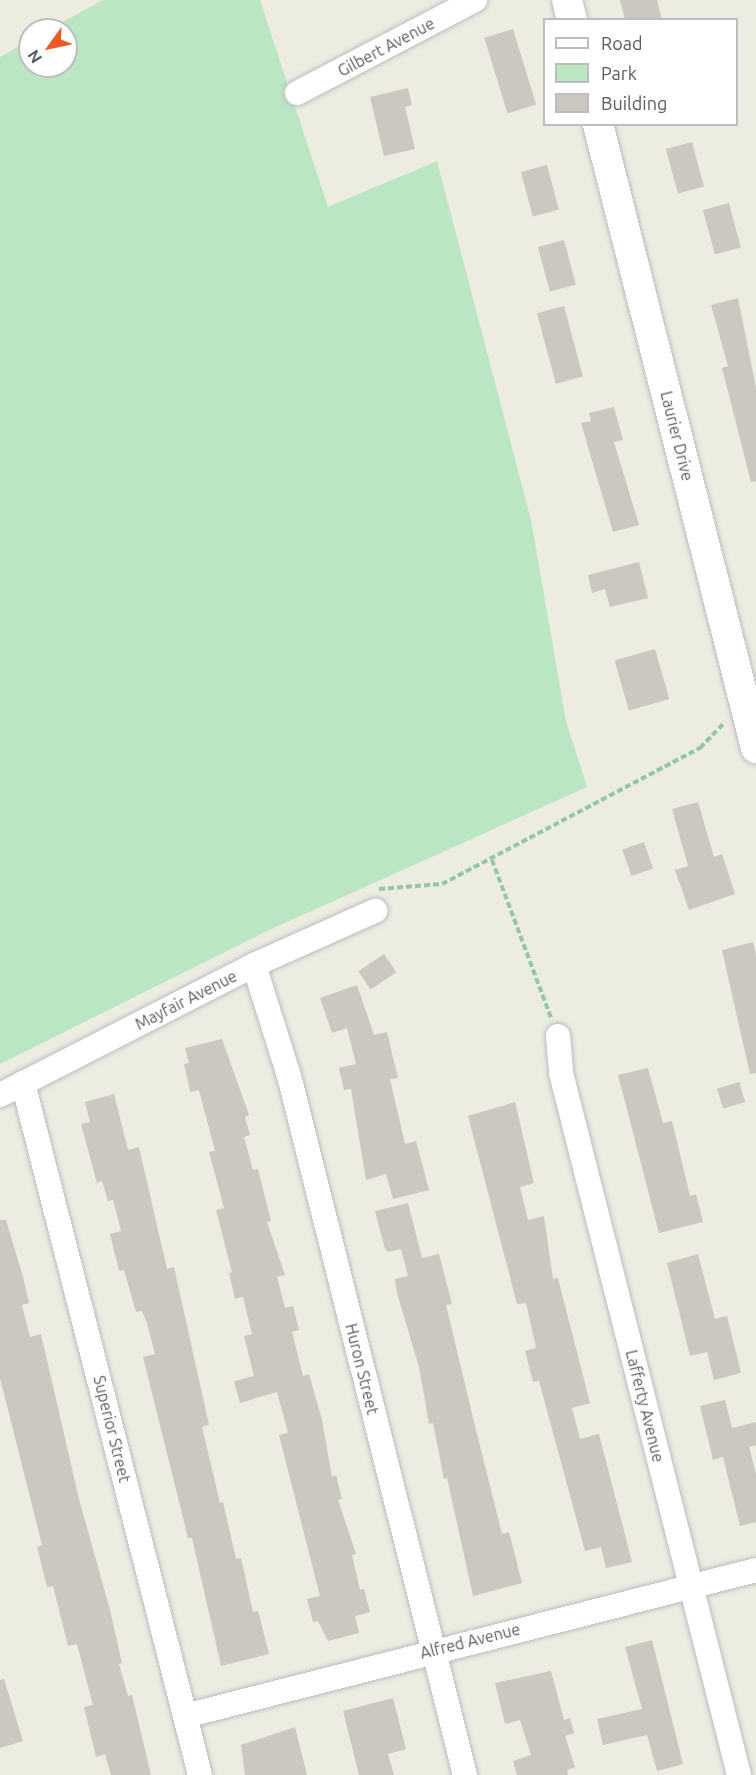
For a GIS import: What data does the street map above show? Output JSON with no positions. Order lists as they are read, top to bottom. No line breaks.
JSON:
{"streets":{"street":["Gilbert Avenue","Laurier Drive","Mayfair Avenue","Huron Street","Lafferty Avenue","Superior Street","Alfred Avenue"]},"crossings":[["Mayfair Avenue","Huron Street"],["Mayfair Avenue","Superior Street"],["Huron Street","Alfred Avenue"],["Lafferty Avenue","Alfred Avenue"],["Superior Street","Alfred Avenue"]],"legend":["Road","Park","Building"],"north":"bottom left"}
